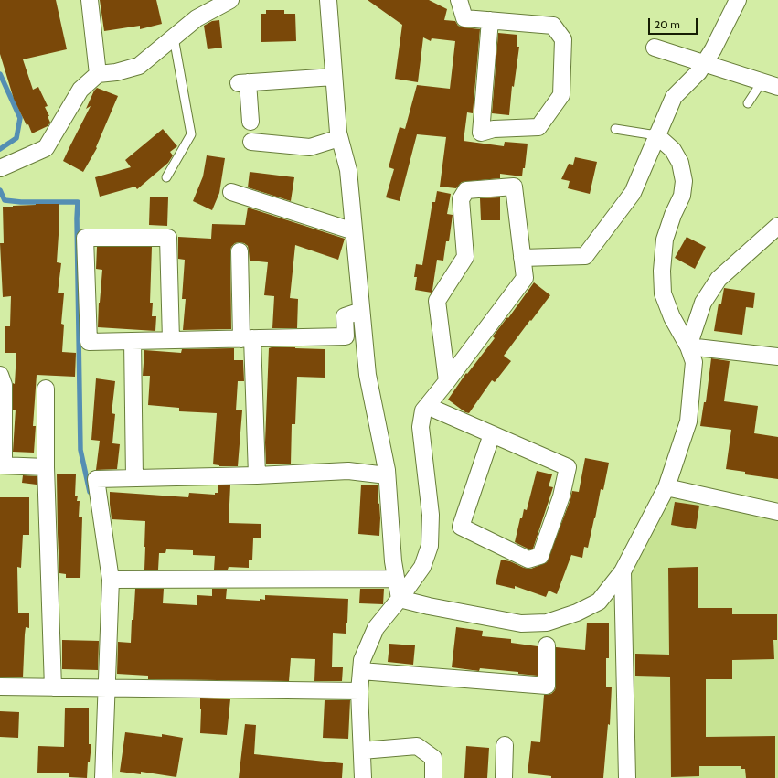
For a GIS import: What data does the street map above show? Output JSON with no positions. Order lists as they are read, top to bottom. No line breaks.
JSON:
{"scale_bar":"20 m"}
